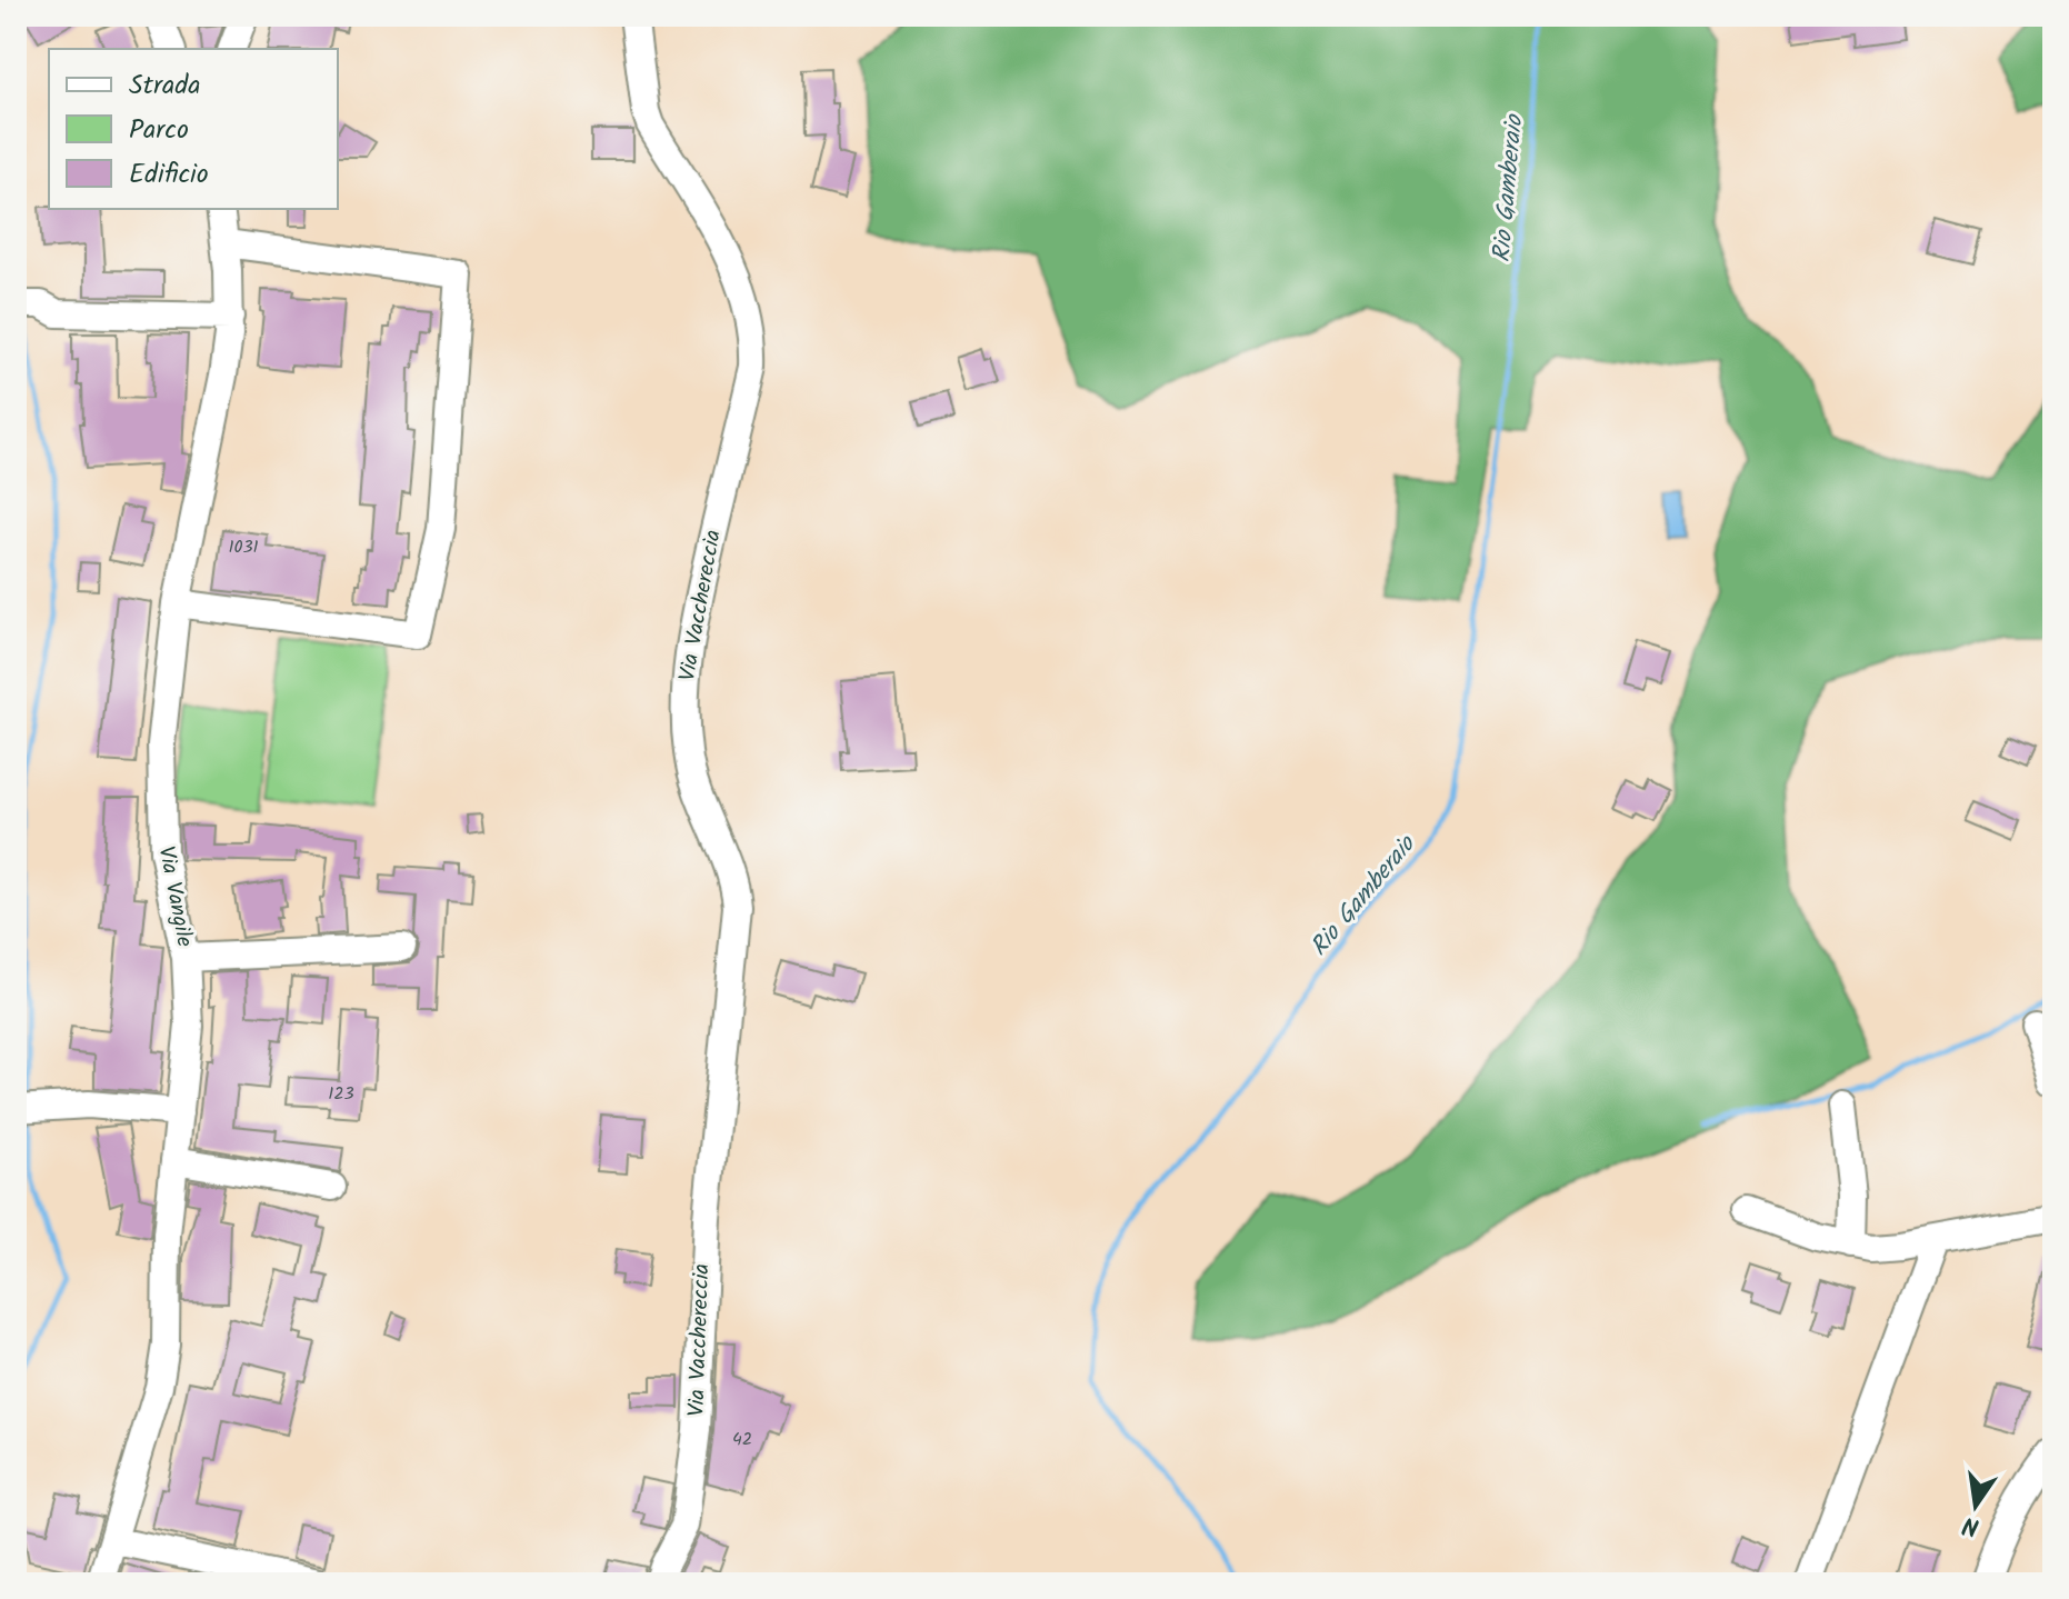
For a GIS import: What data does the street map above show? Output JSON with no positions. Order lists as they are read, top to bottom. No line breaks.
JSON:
{"streets":{"street":["Via Vacchereccia","Via Vangile"]},"water":["Rio Gamberaio"],"house_numbers":["1031","123","42"],"legend":["Strada","Parco","Edificio"],"north":"bottom"}
